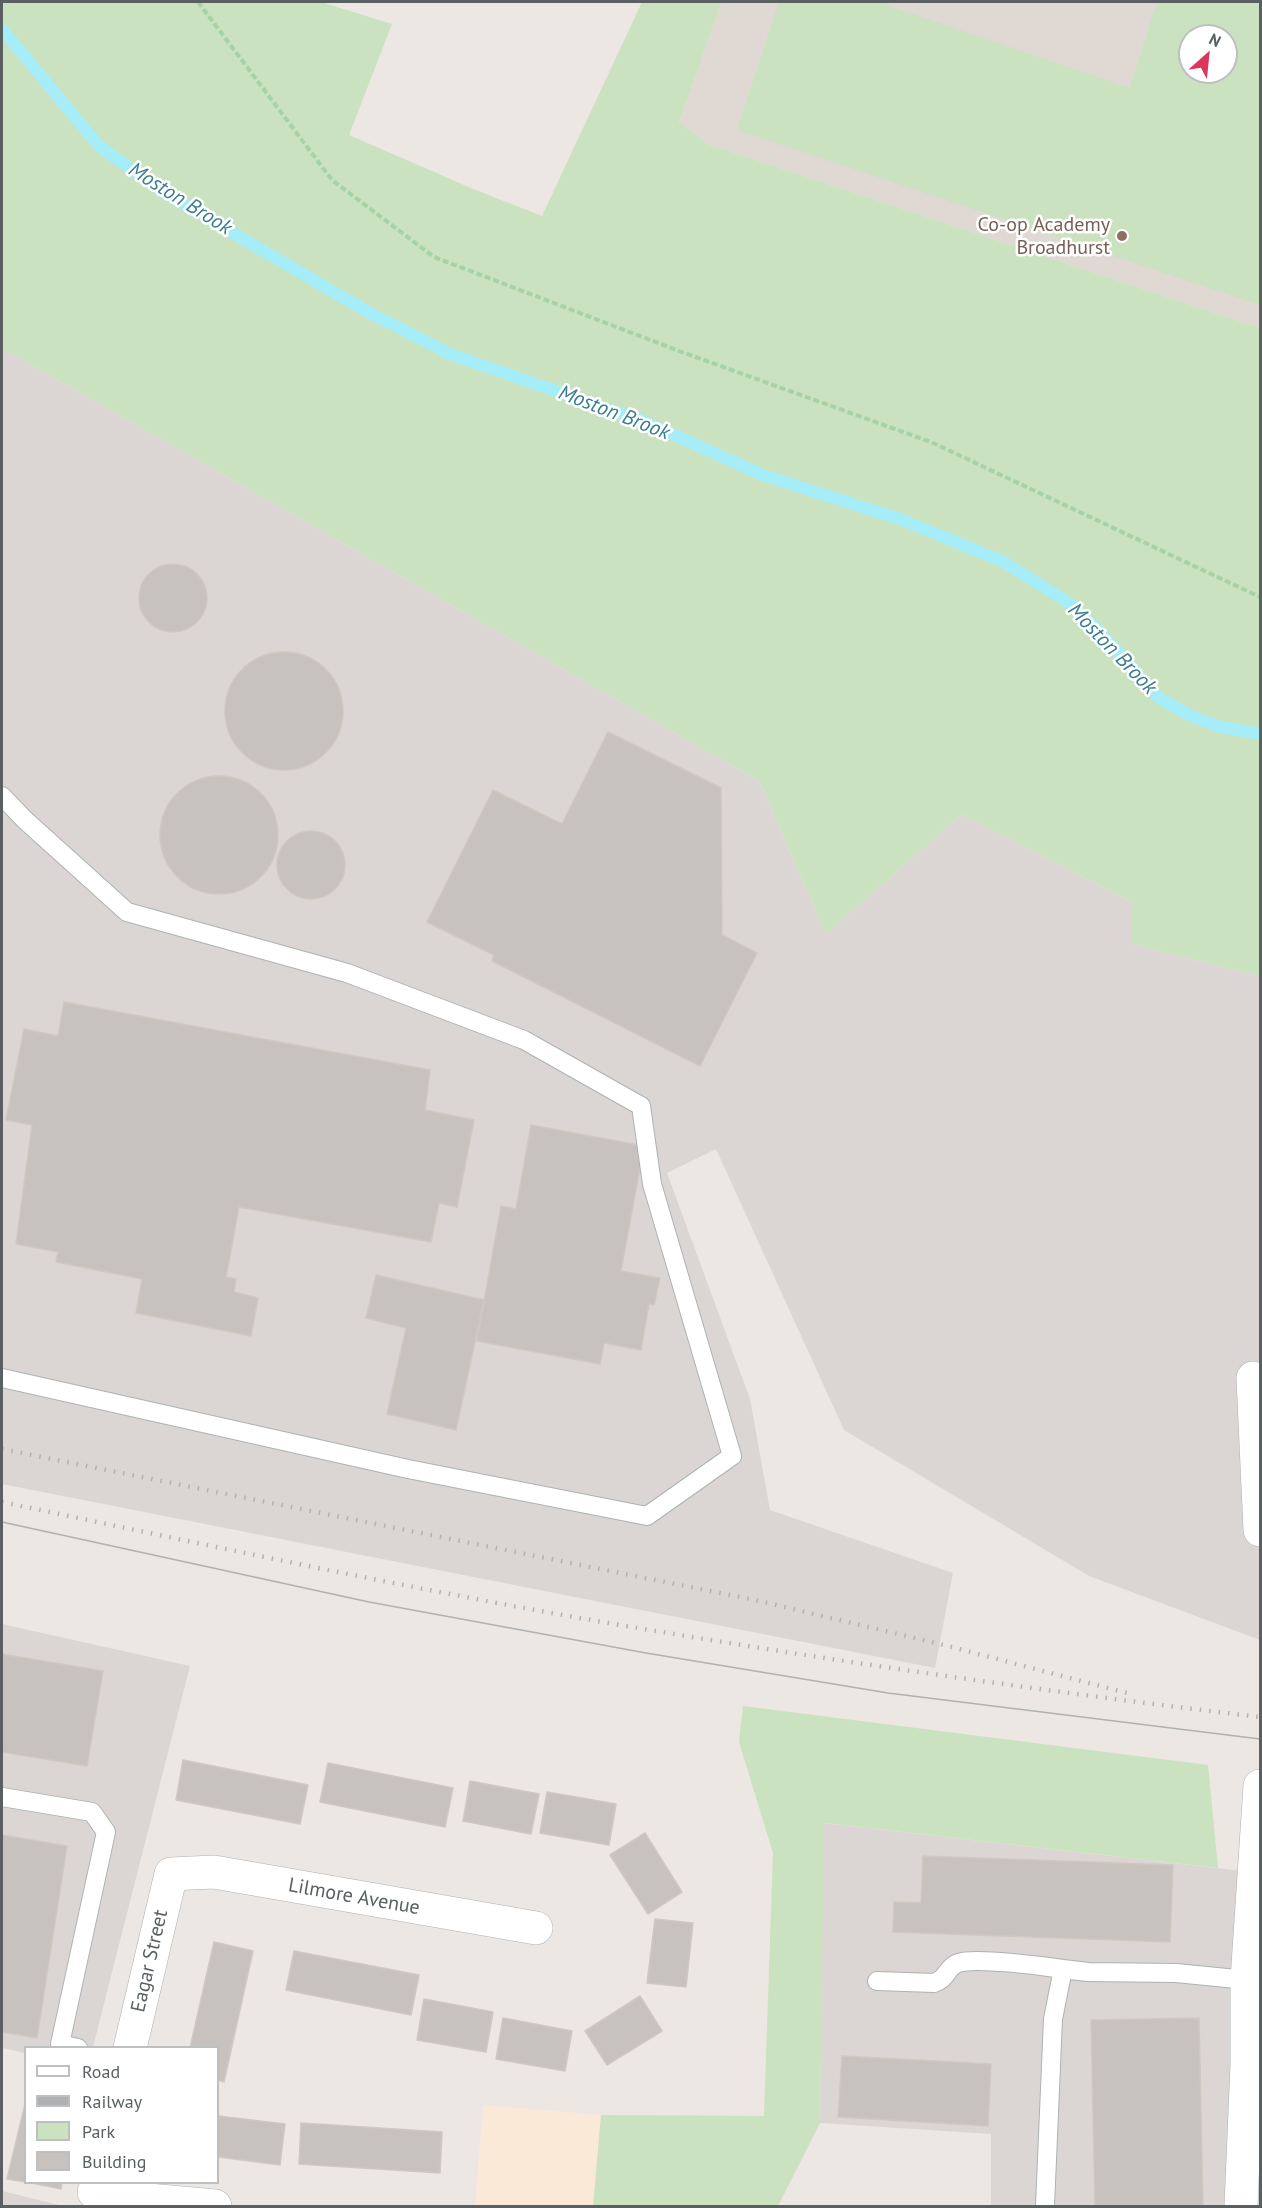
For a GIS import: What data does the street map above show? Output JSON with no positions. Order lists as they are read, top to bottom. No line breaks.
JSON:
{"streets":{"street":["Lilmore Avenue","Eagar Street"]},"crossings":[["Lilmore Avenue","Eagar Street"]],"water":["Moston Brook"],"places":["Co-op Academy Broadhurst"],"legend":["Road","Railway","Park","Building"],"north":"top right"}
